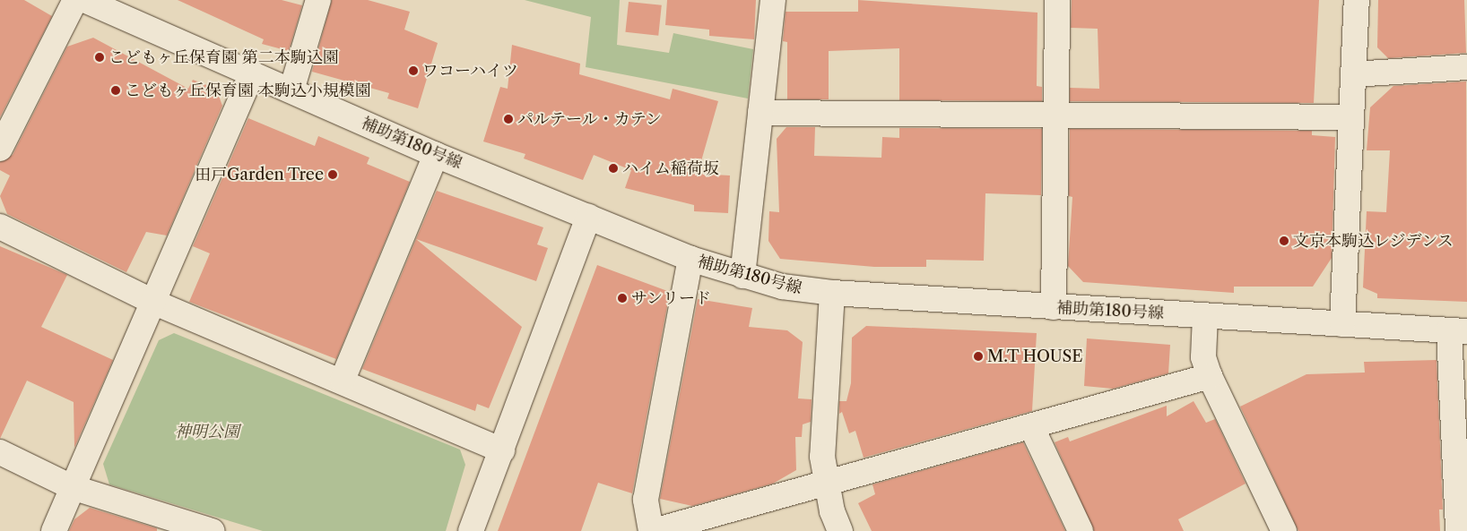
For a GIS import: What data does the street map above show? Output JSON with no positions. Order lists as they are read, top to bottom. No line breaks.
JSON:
{"streets":{"street":["補助第180号線"]},"parks":["神明公園"],"places":["こどもヶ丘保育園 第二本駒込園","ワコーハイツ","こどもヶ丘保育園 本駒込小規模園","パルテール・カテン","ハイム稲荷坂","田戸Garden Tree","文京本駒込レジデンス","サンリード","M.T HOUSE"]}
